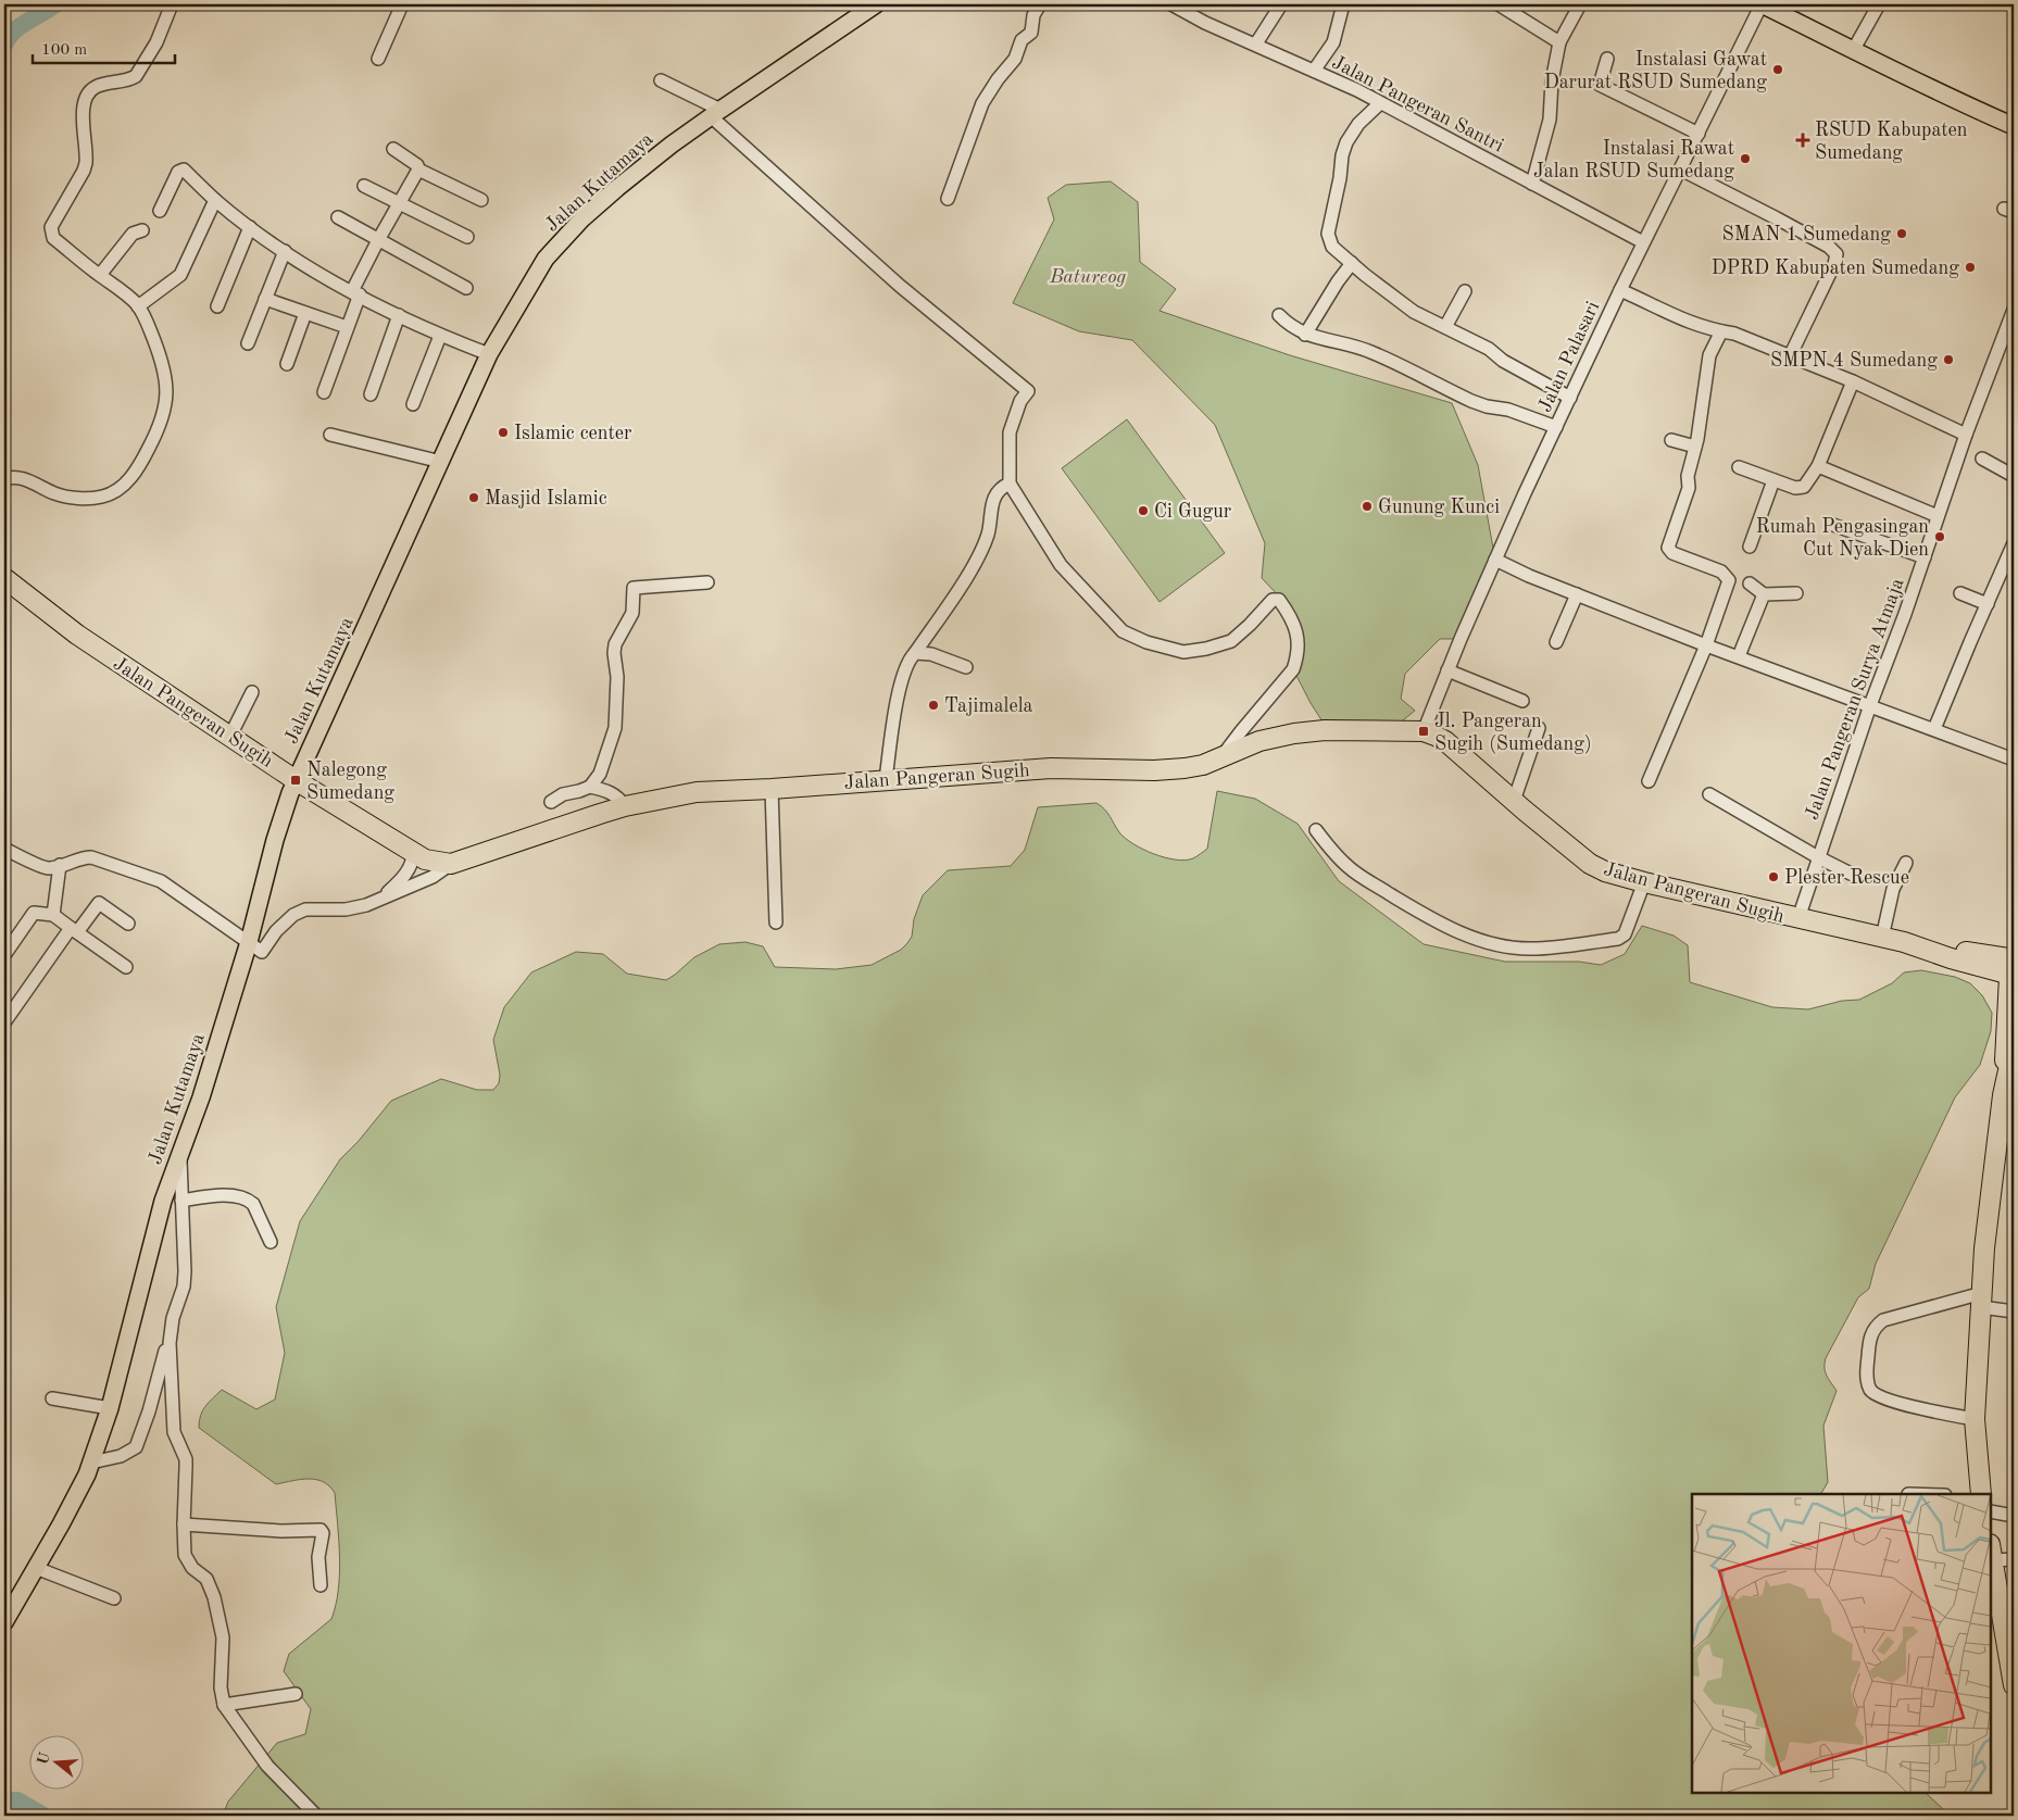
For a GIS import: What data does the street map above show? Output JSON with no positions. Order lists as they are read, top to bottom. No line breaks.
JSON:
{"streets":{"highway":["Jalan Pangeran Sugih"],"main road":["Jalan Kutamaya"],"street":["Jalan Pangeran Santri","Jalan Palasari","Jalan Pangeran Surya Atmaja"]},"crossings":[["Jalan Pangeran Santri","Jalan Palasari"],["Jalan Kutamaya","Jalan Pangeran Sugih"],["Jalan Palasari","Jalan Pangeran Sugih"],["Jalan Pangeran Surya Atmaja","Jalan Pangeran Sugih"]],"parks":["Batureog"],"places":{"other":["Instalasi Gawat Darurat RSUD Sumedang","Instalasi Rawat Jalan RSUD Sumedang","SMAN 1 Sumedang","DPRD Kabupaten Sumedang","SMPN 4 Sumedang","Islamic center","Masjid Islamic","Gunung Kunci","Ci Gugur","Rumah Pengasingan Cut Nyak Dien","Tajimalela","Plester Rescue"],"health":["RSUD Kabupaten Sumedang"],"transit":["Jl. Pangeran Sugih (Sumedang)","Nalegong Sumedang"]},"scale_bar":"100 m","north":"left"}
